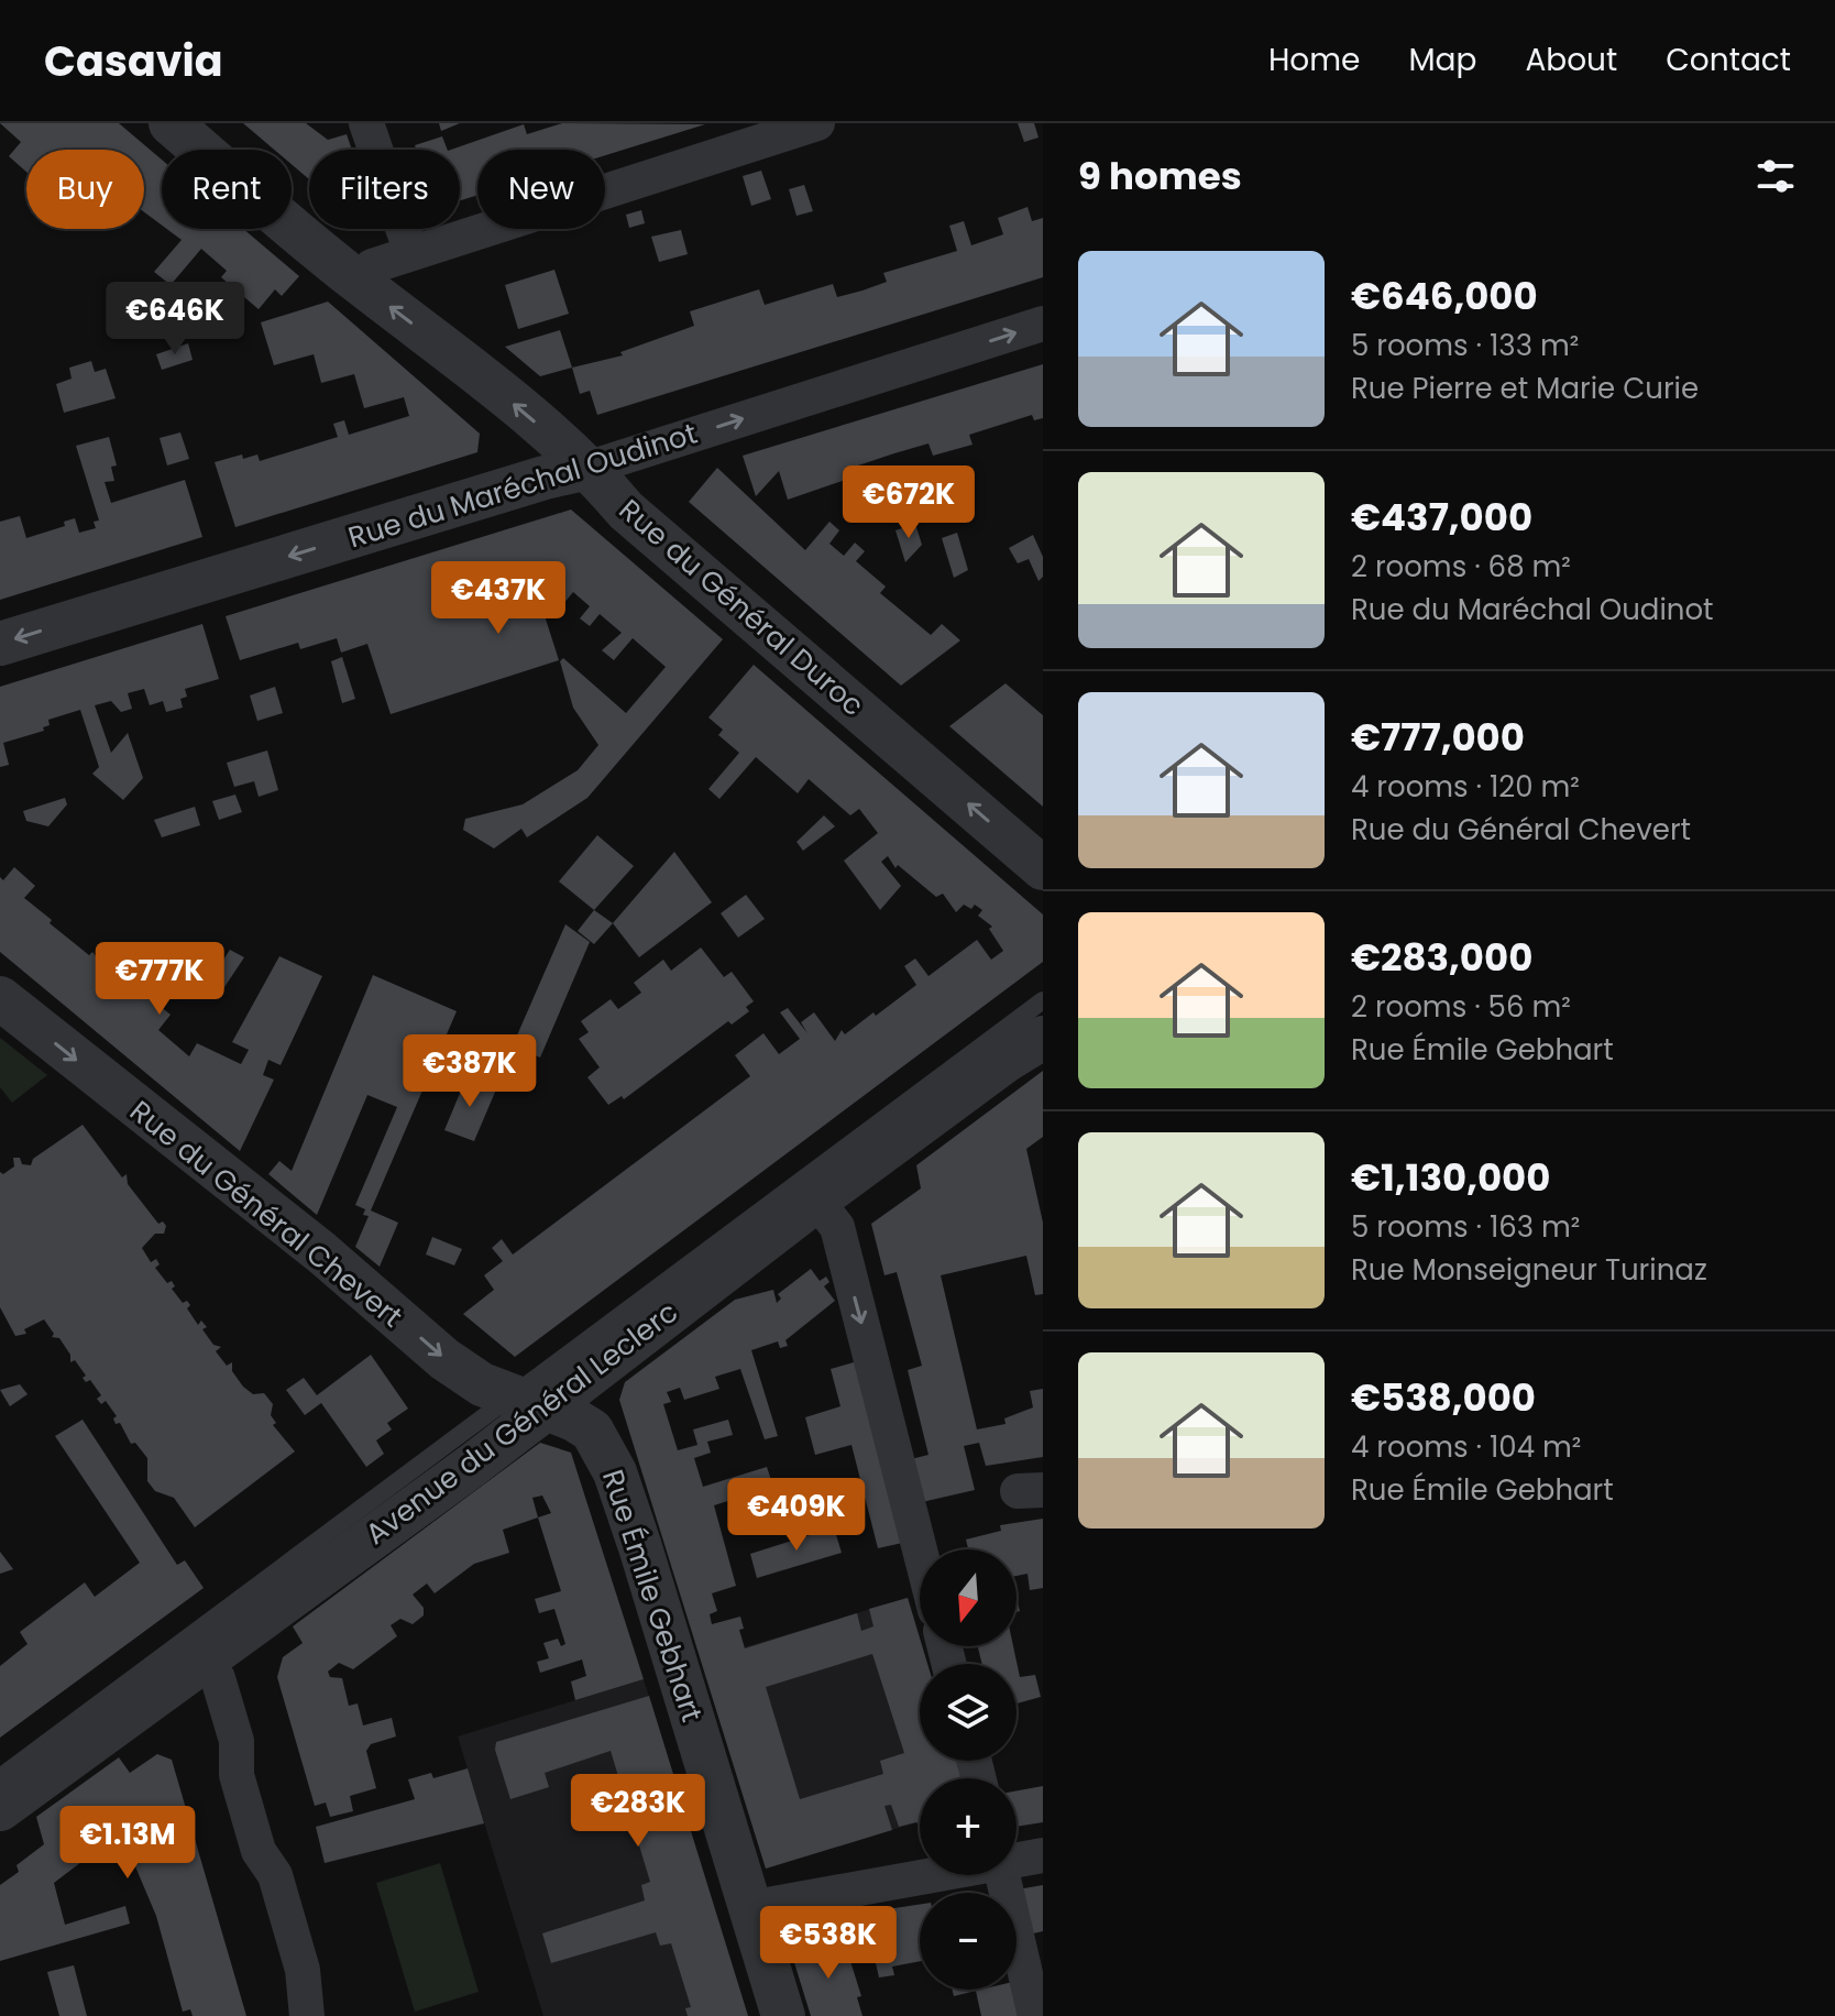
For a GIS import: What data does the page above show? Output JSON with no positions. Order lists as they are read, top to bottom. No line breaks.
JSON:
{"streets":{"street":["Rue du Maréchal Oudinot","Rue du Général Duroc","Rue du Général Chevert","Avenue du Général Leclerc","Rue Émile Gebhart"]},"crossings":[["Rue du Maréchal Oudinot","Rue du Général Duroc"],["Rue du Général Chevert","Avenue du Général Leclerc"],["Rue du Général Chevert","Rue Émile Gebhart"],["Avenue du Général Leclerc","Rue Émile Gebhart"]],"one_way":["Rue du Général Duroc","Rue du Général Chevert"],"north":"bottom","page":{"header":"Casavia","nav":["Home","Map","About","Contact"],"heading":"9 homes","chip":["Buy","Rent","Filters","New"],"list":[{"name":"€646,000","note":"5 rooms · 133 m² · Rue Pierre et Marie Curie"},{"name":"€437,000","note":"2 rooms · 68 m² · Rue du Maréchal Oudinot"},{"name":"€777,000","note":"4 rooms · 120 m² · Rue du Général Chevert"},{"name":"€283,000","note":"2 rooms · 56 m² · Rue Émile Gebhart"},{"name":"€1,130,000","note":"5 rooms · 163 m² · Rue Monseigneur Turinaz"},{"name":"€538,000","note":"4 rooms · 104 m² · Rue Émile Gebhart"}],"price":["€646K","€672K","€437K","€777K","€387K","€409K","€283K","€1.13M","€538K"],"map_buttons":["+","−"]}}
